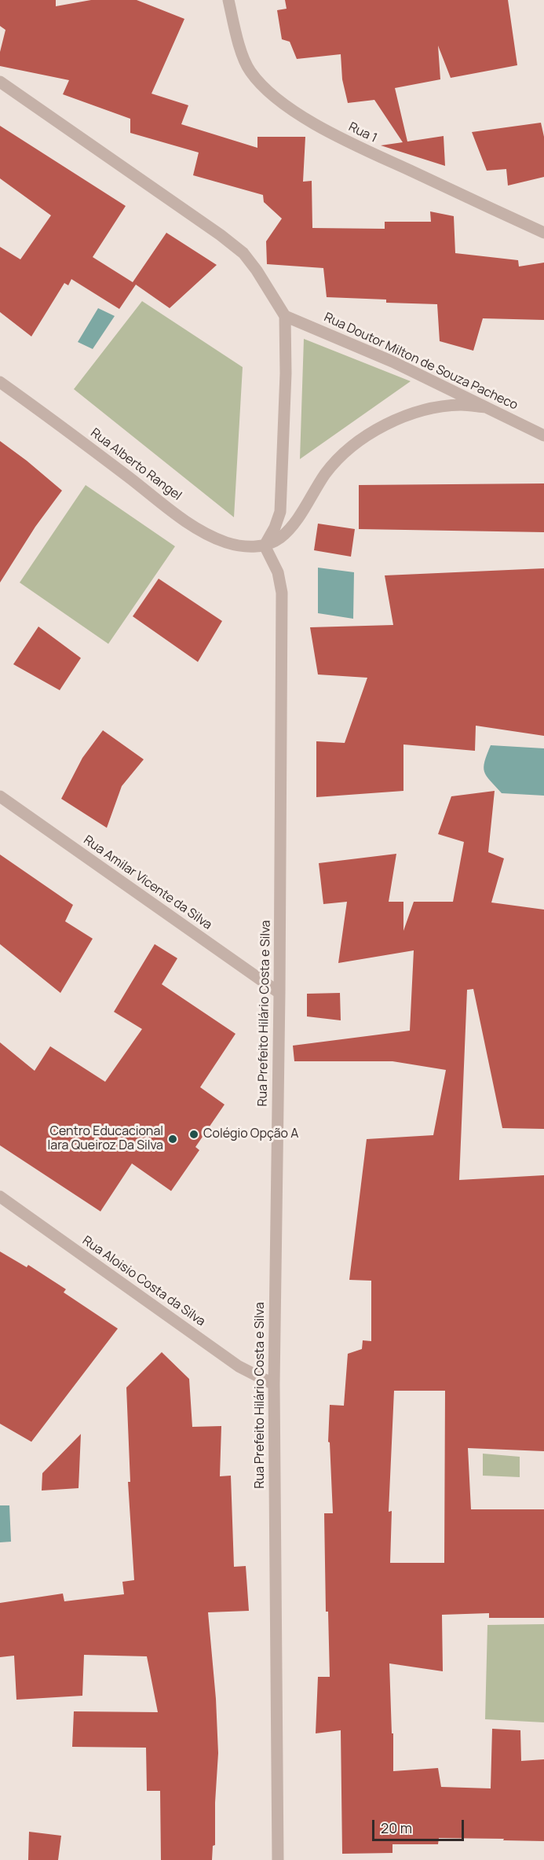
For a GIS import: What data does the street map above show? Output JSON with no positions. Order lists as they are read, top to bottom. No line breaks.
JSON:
{"streets":{"street":["Rua 1","Rua Doutor Milton de Souza Pacheco","Rua Alberto Rangel","Rua Amilar Vicente da Silva","Rua Prefeito Hilário Costa e Silva","Rua Aloisio Costa da Silva"]},"crossings":[["Rua Alberto Rangel","Rua Prefeito Hilário Costa e Silva"],["Rua Amilar Vicente da Silva","Rua Prefeito Hilário Costa e Silva"],["Rua Prefeito Hilário Costa e Silva","Rua Aloisio Costa da Silva"]],"places":["Colégio Opção A","Centro Educacional Iara Queiroz Da Silva"],"scale_bar":"20 m"}
